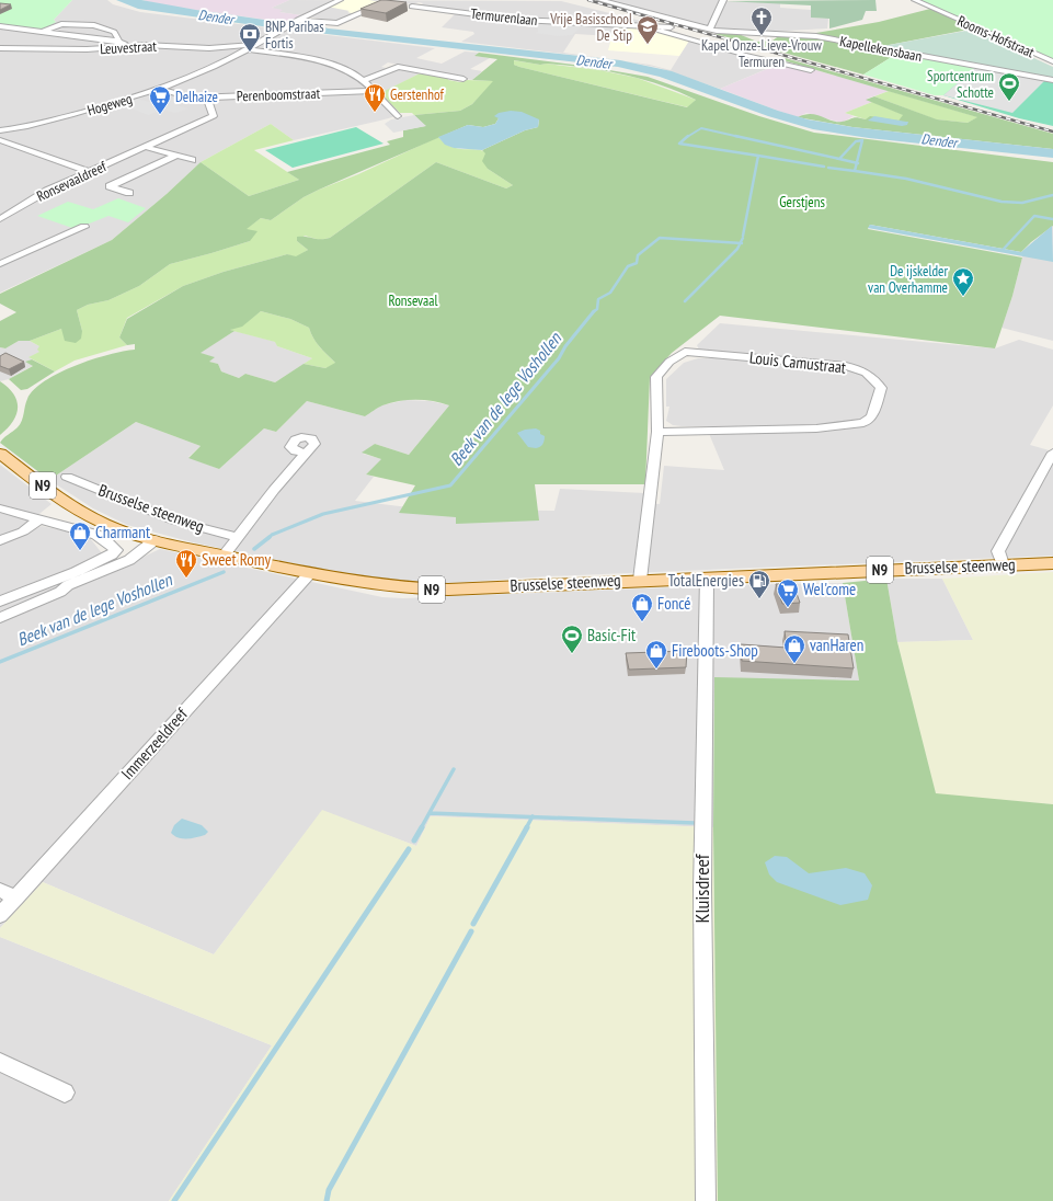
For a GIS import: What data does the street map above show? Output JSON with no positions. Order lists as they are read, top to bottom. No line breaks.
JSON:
{"streets":{"main road":["N9","Brusselse steenweg"],"street":["Termurenlaan","Rooms-Hofstraat","Leuvestraat","Kapellekensbaan","Perenboomstraat","Hogeweg","Ronsevaaldreef","Louis Camustraat","Immerzeeldreef","Kluisdreef"]},"crossings":[["Leuvestraat","Hogeweg"],["Perenboomstraat","Hogeweg"],["Perenboomstraat","Ronsevaaldreef"],["Louis Camustraat","Brusselse steenweg"],["Brusselse steenweg","Immerzeeldreef"],["Brusselse steenweg","Kluisdreef"]],"water":["Dender","Beek van de lege Voshollen"],"parks":["Gerstjens","Ronsevaal"],"places":{"church":["Kapel Onze-Lieve-Vrouw Termuren"],"school or university":["Vrije Basisschool De Stip"],"bank":["BNP Paribas Fortis"],"sports":["Sportcentrum Schotte","Basic-Fit"],"restaurant":["Gerstenhof","Sweet Romy"],"supermarket":["Delhaize","Wel'come"],"place":["De ijskelder van Overhamme"],"shop":["Charmant","Foncé","vanHaren","Fireboots-Shop"],"fuel station":["TotalEnergies"]}}
